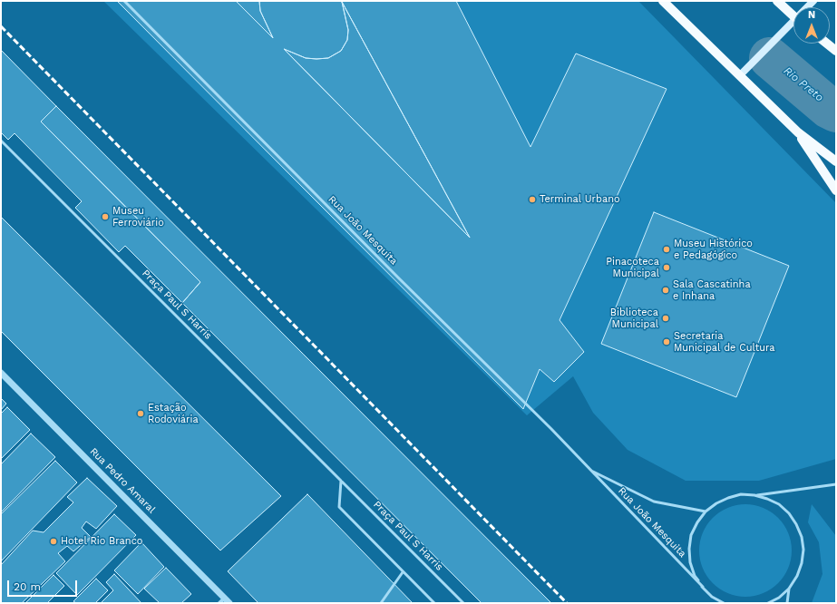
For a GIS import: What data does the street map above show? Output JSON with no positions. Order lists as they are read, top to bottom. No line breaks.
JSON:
{"streets":{"street":["Rua Pedro Amaral"],"lane":["Rua João Mesquita","Praça Paul S Harris"]},"water":["Rio Preto"],"places":["Terminal Urbano","Museu Ferroviário","Museu Histórico e Pedagógico","Pinacoteca Municipal","Sala Cascatinha e Inhana","Biblioteca Municipal","Secretaria Municipal de Cultura","Estação Rodoviária","Hotel Rio Branco"],"scale_bar":"20 m","north":"top"}
